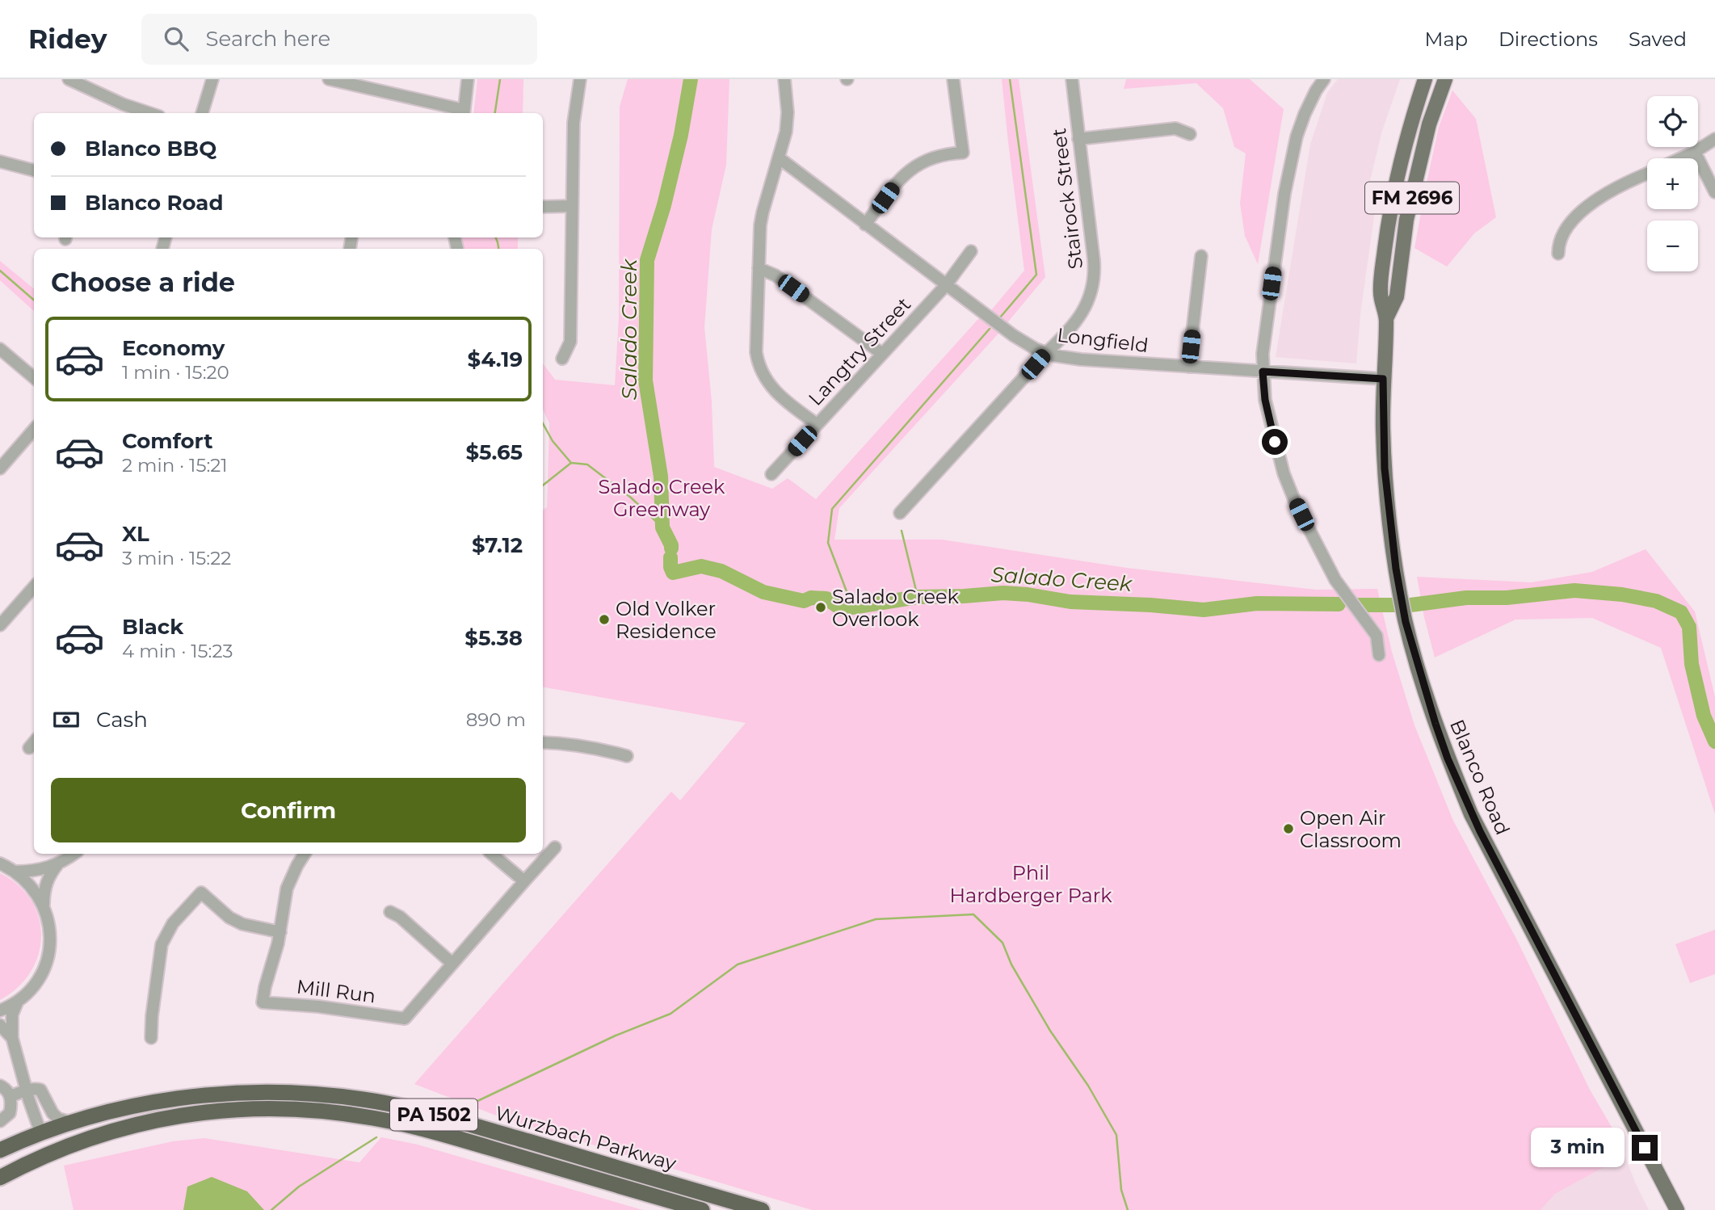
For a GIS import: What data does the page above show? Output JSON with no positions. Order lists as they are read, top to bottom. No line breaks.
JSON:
{"streets":{"highway":["PA 1502","Wurzbach Parkway"],"main road":["FM 2696","Blanco Road"],"street":["Stairock Street","Longfield","Langtry Street","Mill Run"]},"crossings":[["Stairock Street","Longfield"],["Longfield","Langtry Street"],["Longfield","Blanco Road"]],"water":["Salado Creek"],"parks":["Salado Creek Greenway","Phil Hardberger Park"],"places":["Salado Creek Overlook","Old Volker Residence","Open Air Classroom"],"page":{"header":"Ridey","search":"Search here","nav":["Map","Directions","Saved"],"map_buttons":["+","−"],"banner":["Blanco BBQ","Blanco Road"],"heading":"Choose a ride","list":[{"name":"Economy","note":"1 min · 15:20","value":"$4.19"},{"name":"Comfort","note":"2 min · 15:21","value":"$5.65"},{"name":"XL","note":"3 min · 15:22","value":"$7.12"},{"name":"Black","note":"4 min · 15:23","value":"$5.38"}],"pay":["Cash","890 m"],"buttons":"Confirm","bubble":"3 min"}}
